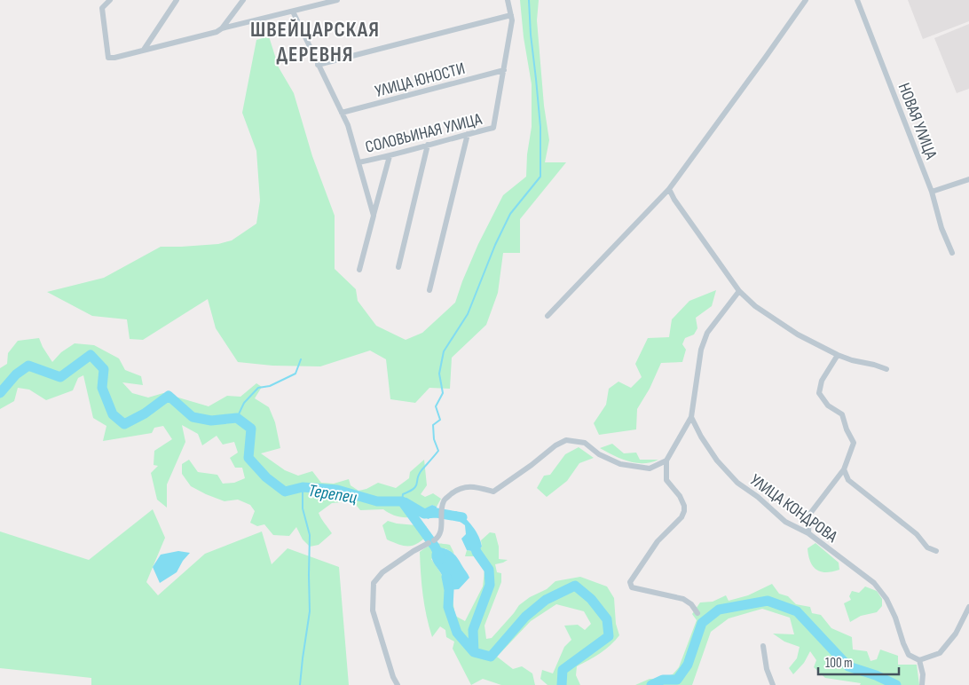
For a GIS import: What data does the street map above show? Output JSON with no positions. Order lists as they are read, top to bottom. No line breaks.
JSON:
{"streets":{"street":["УЛИЦА ЮНОСТИ","НОВАЯ УЛИЦА","СОЛОВЬИНАЯ УЛИЦА","УЛИЦА КОНДРОВА"]},"crossings":[["УЛИЦА ЮНОСТИ","СОЛОВЬИНАЯ УЛИЦА"]],"districts":["ШВЕЙЦАРСКАЯ ДЕРЕВНЯ"],"water":["Терепец"],"scale_bar":"100 m"}
